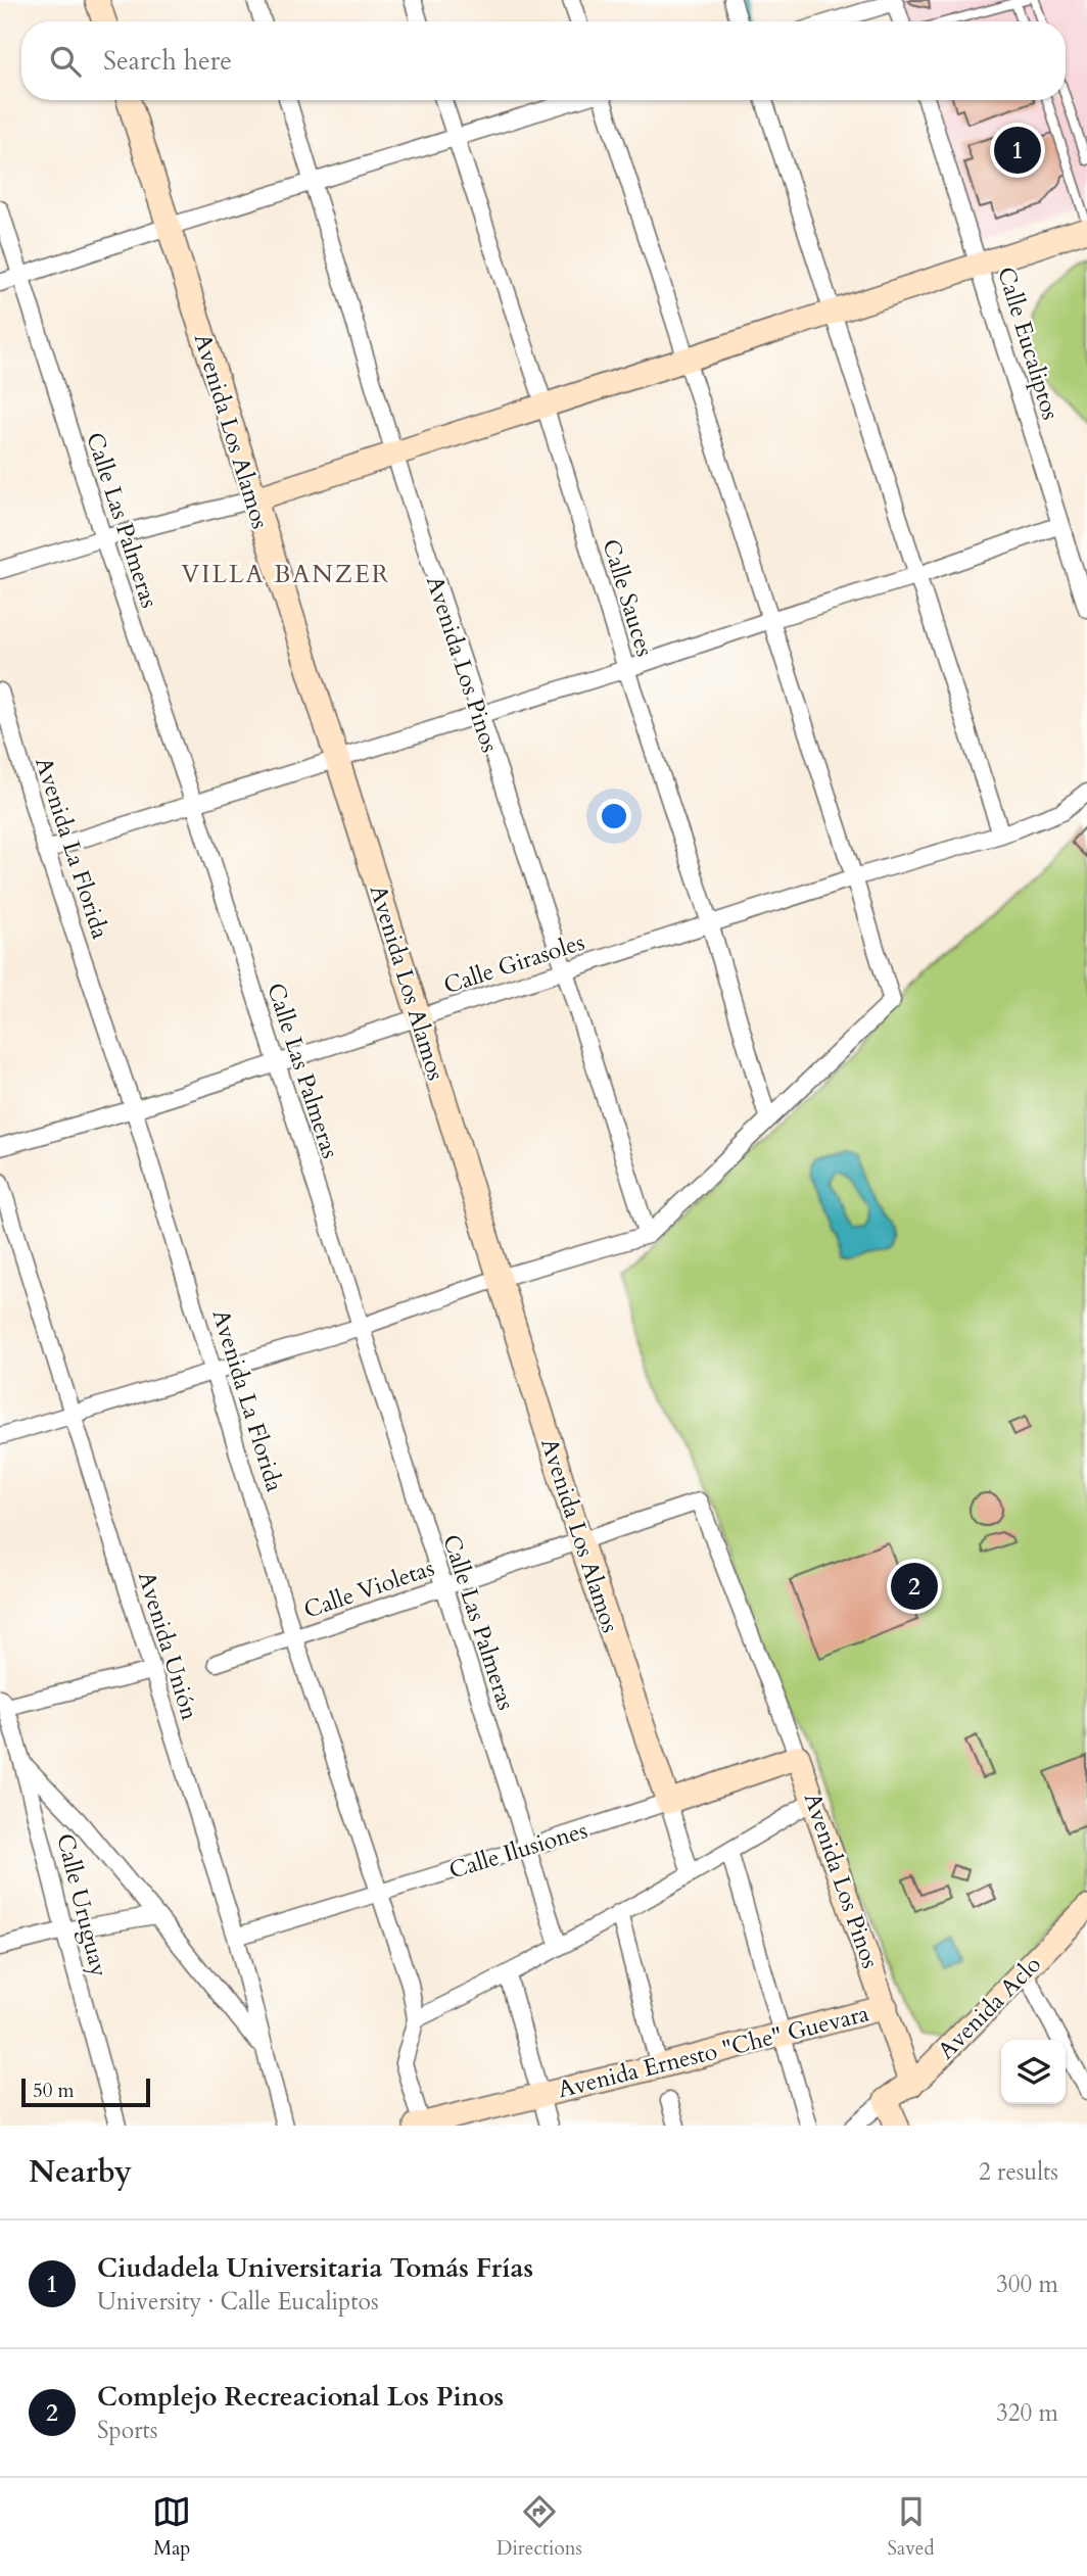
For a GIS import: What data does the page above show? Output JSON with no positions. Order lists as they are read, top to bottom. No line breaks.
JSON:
{"streets":{"street":["Calle Eucaliptos","Avenida Los Alamos","Calle Las Palmeras","Calle Sauces","Avenida Los Pinos","Avenida La Florida","Calle Girasoles","Calle Violetas","Avenida Unión","Calle Ilusiones","Calle Uruguay","Avenida Aclo","Avenida Ernesto \"Che\" Guevara"]},"crossings":[["Avenida Los Alamos","Calle Girasoles"],["Avenida Los Alamos","Calle Violetas"],["Avenida Los Alamos","Calle Ilusiones"],["Calle Las Palmeras","Calle Girasoles"],["Calle Las Palmeras","Calle Violetas"],["Calle Las Palmeras","Calle Ilusiones"],["Calle Sauces","Calle Girasoles"],["Avenida Los Pinos","Calle Girasoles"],["Avenida Los Pinos","Calle Violetas"],["Avenida Los Pinos","Calle Ilusiones"],["Avenida Los Pinos","Avenida Aclo"],["Avenida Los Pinos","Avenida Ernesto \"Che\" Guevara"],["Avenida La Florida","Calle Girasoles"],["Avenida La Florida","Calle Violetas"],["Avenida La Florida","Calle Ilusiones"],["Avenida La Florida","Avenida Ernesto \"Che\" Guevara"],["Calle Violetas","Calle Ilusiones"],["Avenida Unión","Calle Ilusiones"]],"districts":["VILLA BANZER"],"scale_bar":"50 m","page":{"search":"Search here","pins":["1","2"],"scale":"50 m","heading":["Nearby","2 results"],"list":[{"mark":"1","name":"Ciudadela Universitaria Tomás Frías","note":"University · Calle Eucaliptos","value":"300 m"},{"mark":"2","name":"Complejo Recreacional Los Pinos","note":"Sports","value":"320 m"}],"nav":["Map","Directions","Saved"]}}
